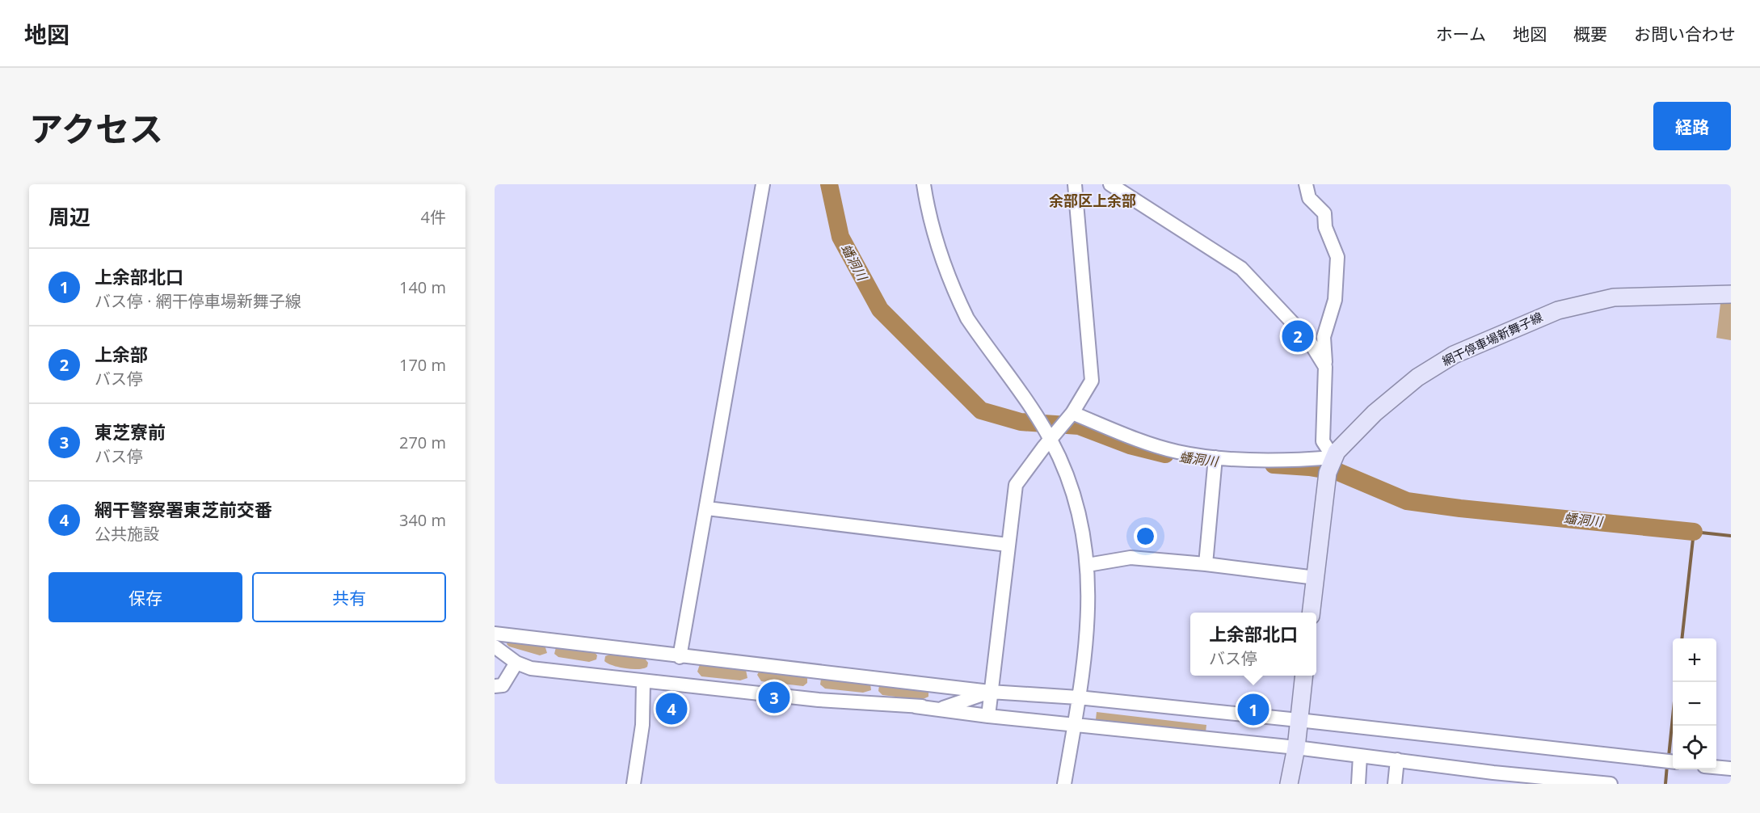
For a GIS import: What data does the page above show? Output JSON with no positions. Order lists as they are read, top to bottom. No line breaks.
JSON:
{"streets":{"main road":["網干停車場新舞子線"]},"districts":["余部区上余部"],"water":["蟠洞川"],"page":{"header":"地図","nav":["ホーム","地図","概要","お問い合わせ"],"title":"アクセス","buttons":["経路",["保存","共有"]],"heading":["周辺","4件"],"list":[{"mark":"1","name":"上余部北口","note":"バス停 · 網干停車場新舞子線","value":"140 m"},{"mark":"2","name":"上余部","note":"バス停","value":"170 m"},{"mark":"3","name":"東芝寮前","note":"バス停","value":"270 m"},{"mark":"4","name":"網干警察署東芝前交番","note":"公共施設","value":"340 m"}],"pins":["2","3","4","1"],"popup":["上余部北口","バス停"],"map_buttons":["+","−"]}}
